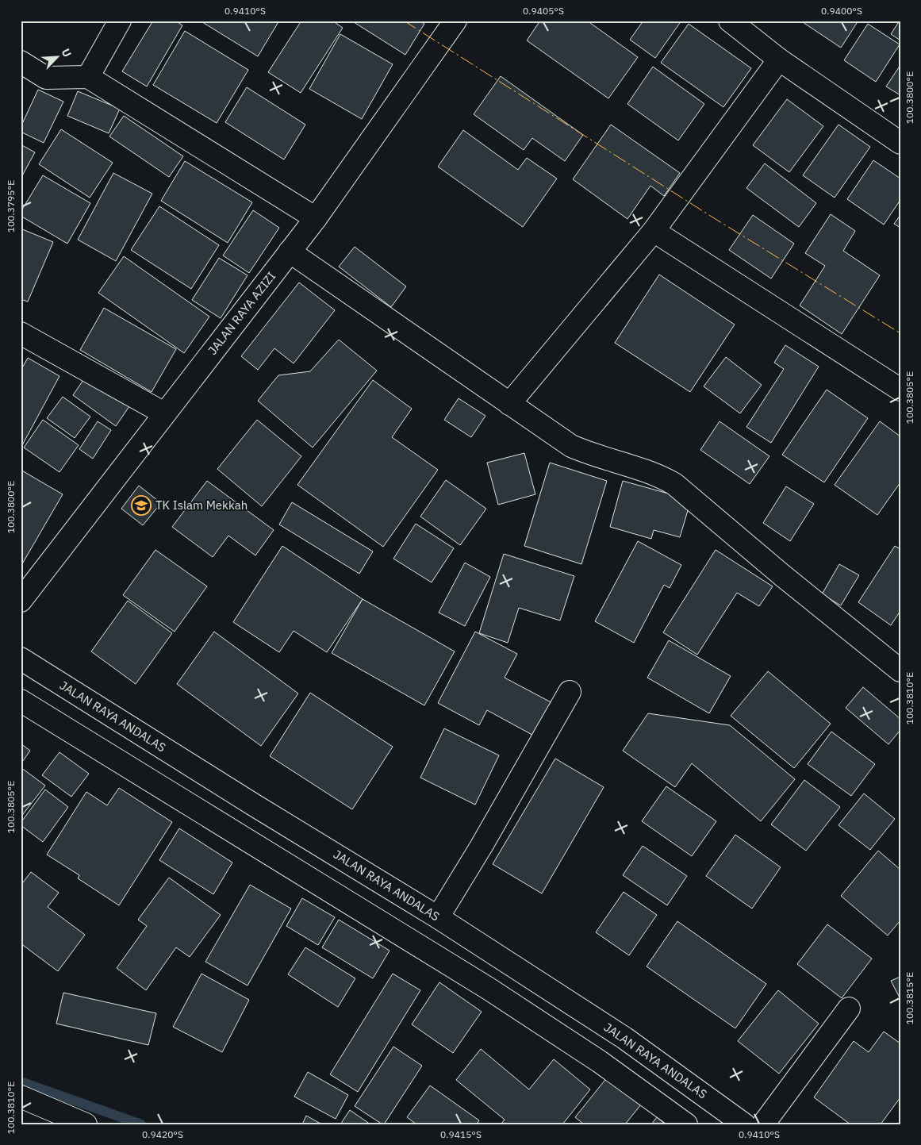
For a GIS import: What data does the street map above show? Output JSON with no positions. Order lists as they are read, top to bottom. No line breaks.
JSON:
{"streets":{"street":["JALAN RAYA AZIZI","JALAN RAYA ANDALAS"]},"places":{"school or university":["TK Islam Mekkah"]},"north":"top right","coordinates":["0.9410°S","0.9405°S","0.9400°S","100.3800°E","100.3795°E","100.3805°E","100.3810°E","100.3815°E","0.9420°S","0.9415°S"]}
